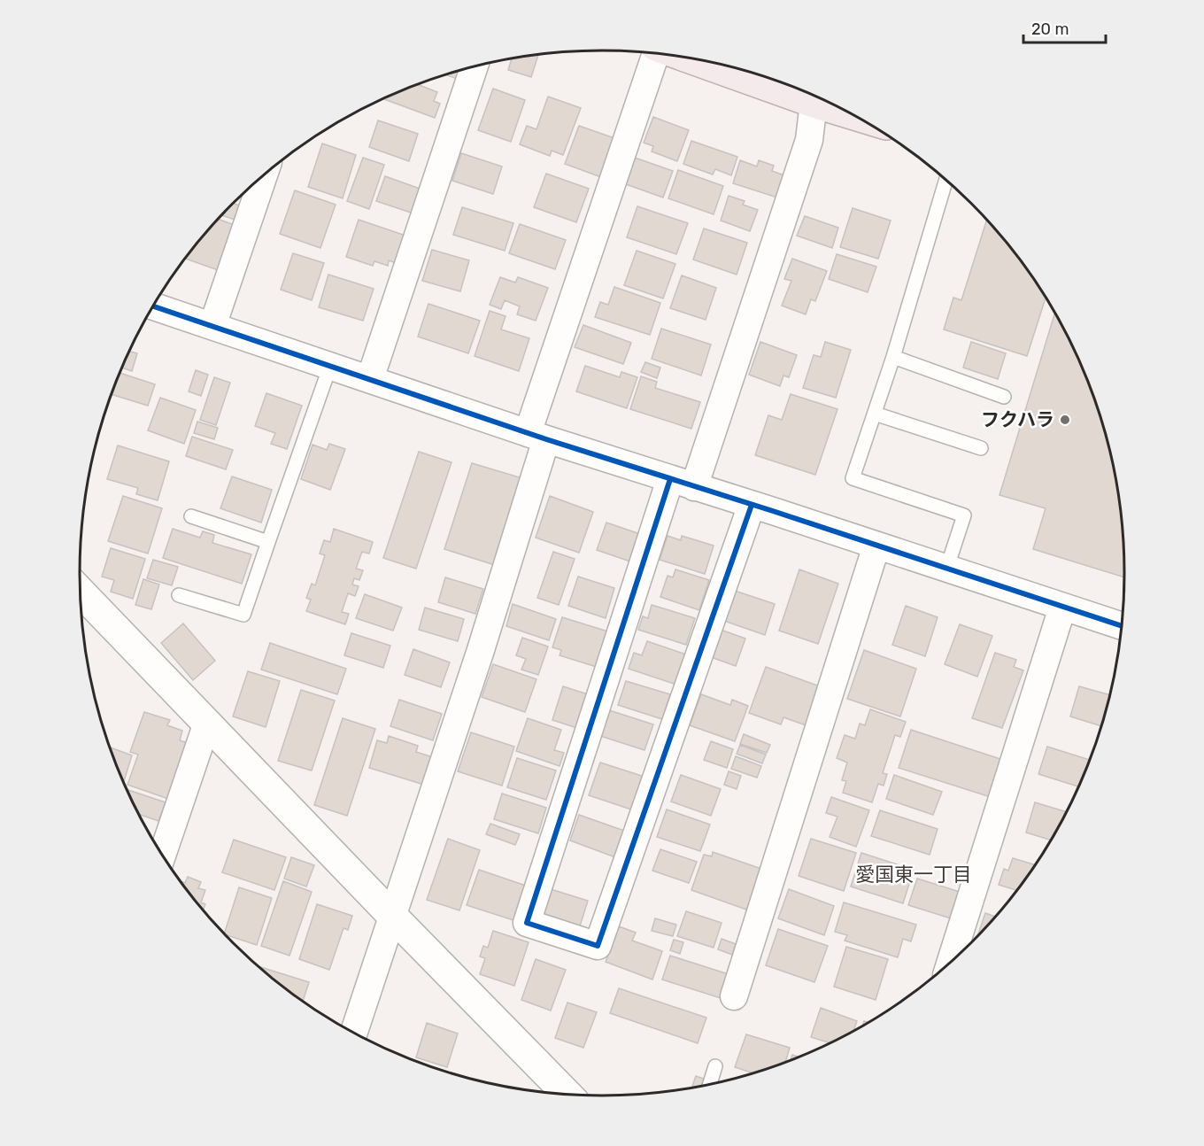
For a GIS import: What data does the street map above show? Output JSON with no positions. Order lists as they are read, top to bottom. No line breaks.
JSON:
{"districts":["愛国東一丁目"],"places":["フクハラ"],"scale_bar":"20 m"}
